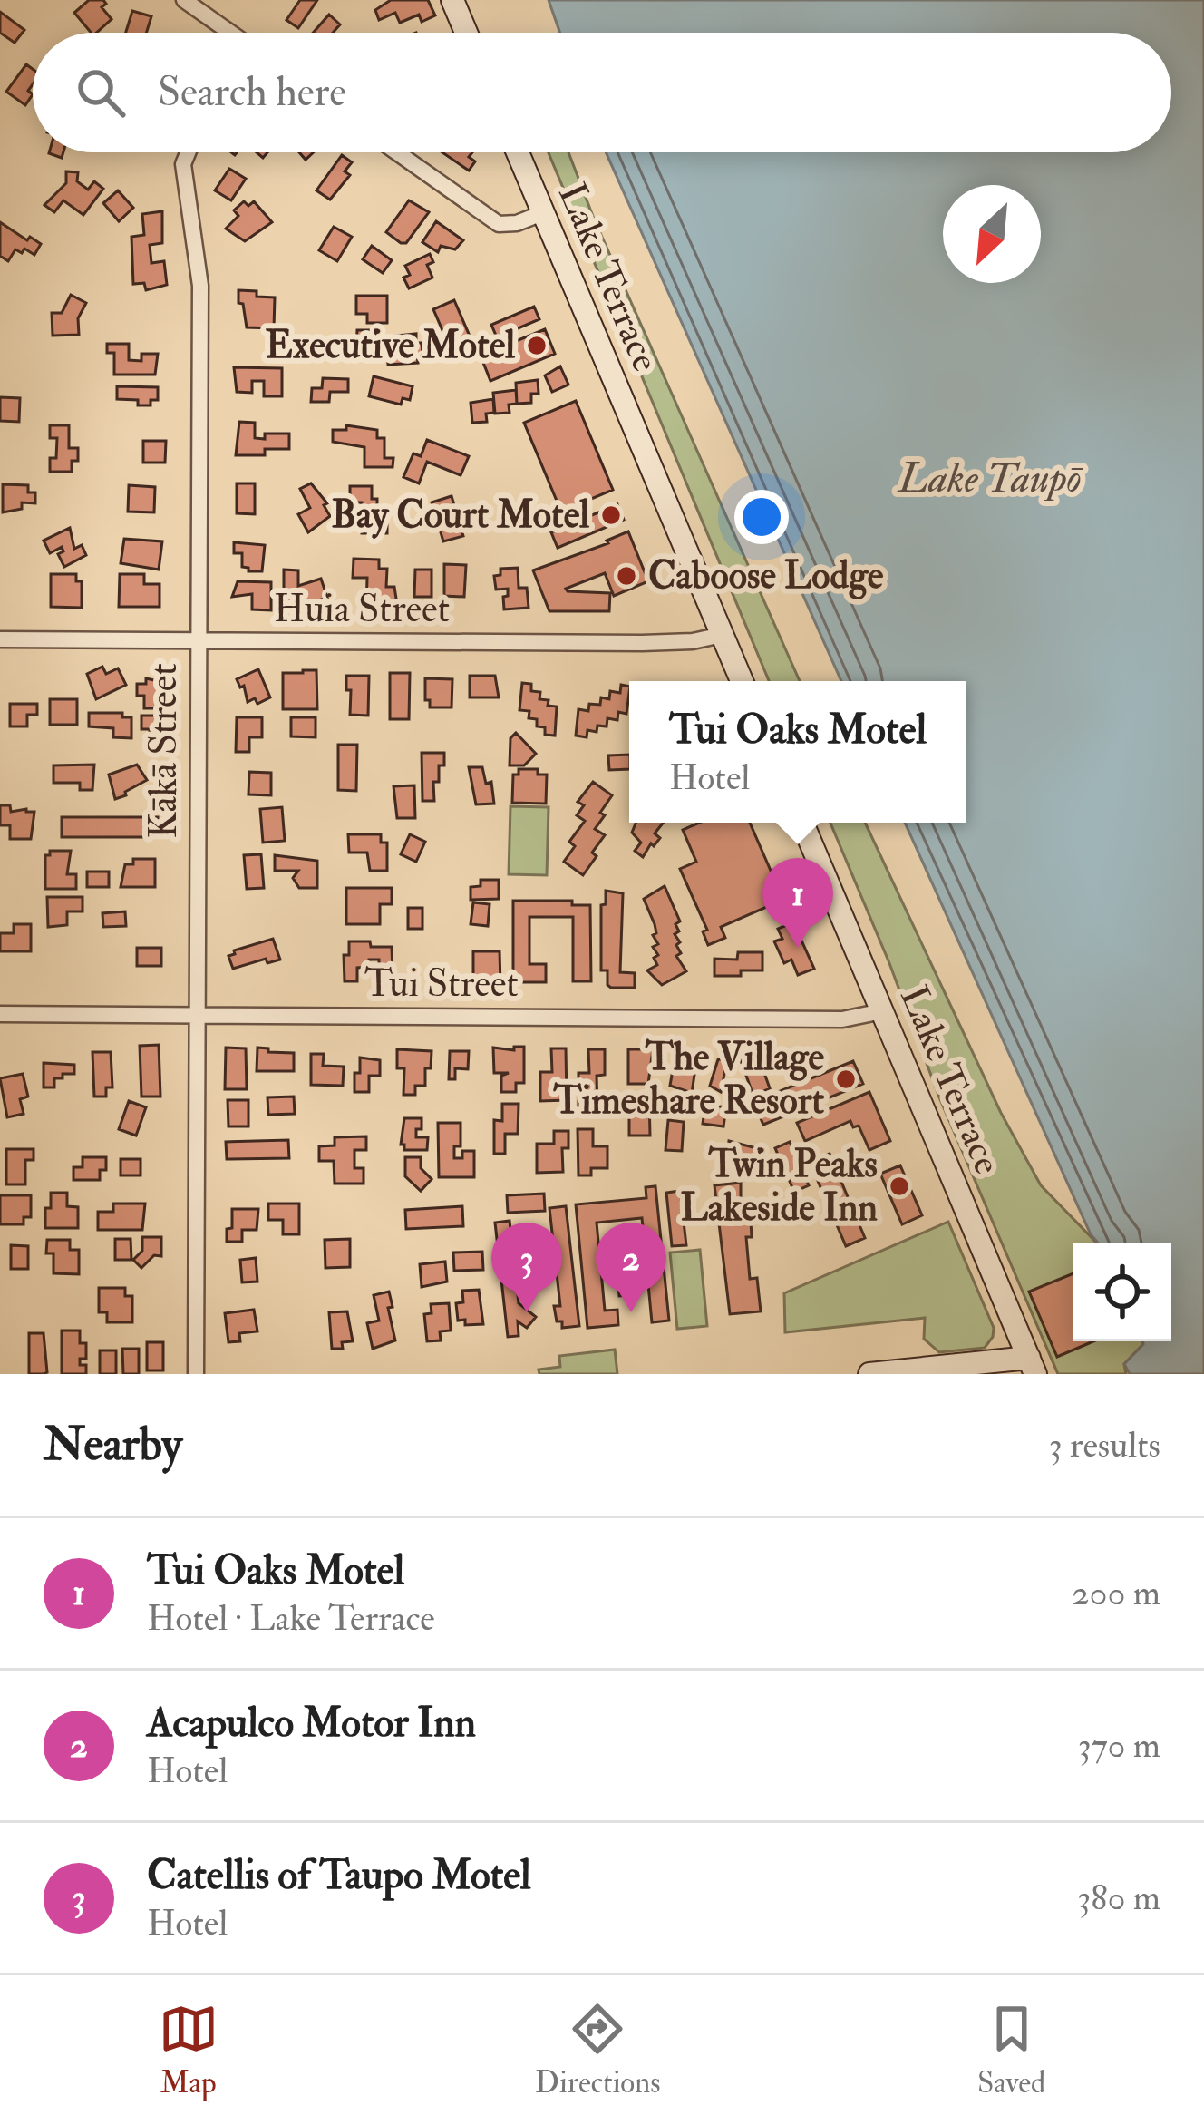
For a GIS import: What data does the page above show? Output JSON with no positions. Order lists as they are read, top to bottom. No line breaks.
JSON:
{"streets":{"main road":["Lake Terrace"],"street":["Huia Street","Kākā Street","Tui Street"]},"crossings":[["Lake Terrace","Huia Street"],["Lake Terrace","Tui Street"],["Huia Street","Kākā Street"],["Kākā Street","Tui Street"]],"water":["Lake Taupō"],"places":["Executive Motel","Bay Court Motel","Caboose Lodge","The Village Timeshare Resort","Twin Peaks Lakeside Inn"],"north":"bottom left","page":{"search":"Search here","popup":["Tui Oaks Motel","Hotel"],"pins":["1","2","3"],"heading":["Nearby","3 results"],"list":[{"mark":"1","name":"Tui Oaks Motel","note":"Hotel · Lake Terrace","value":"200 m"},{"mark":"2","name":"Acapulco Motor Inn","note":"Hotel","value":"370 m"},{"mark":"3","name":"Catellis of Taupo Motel","note":"Hotel","value":"380 m"}],"nav":["Map","Directions","Saved"]}}
